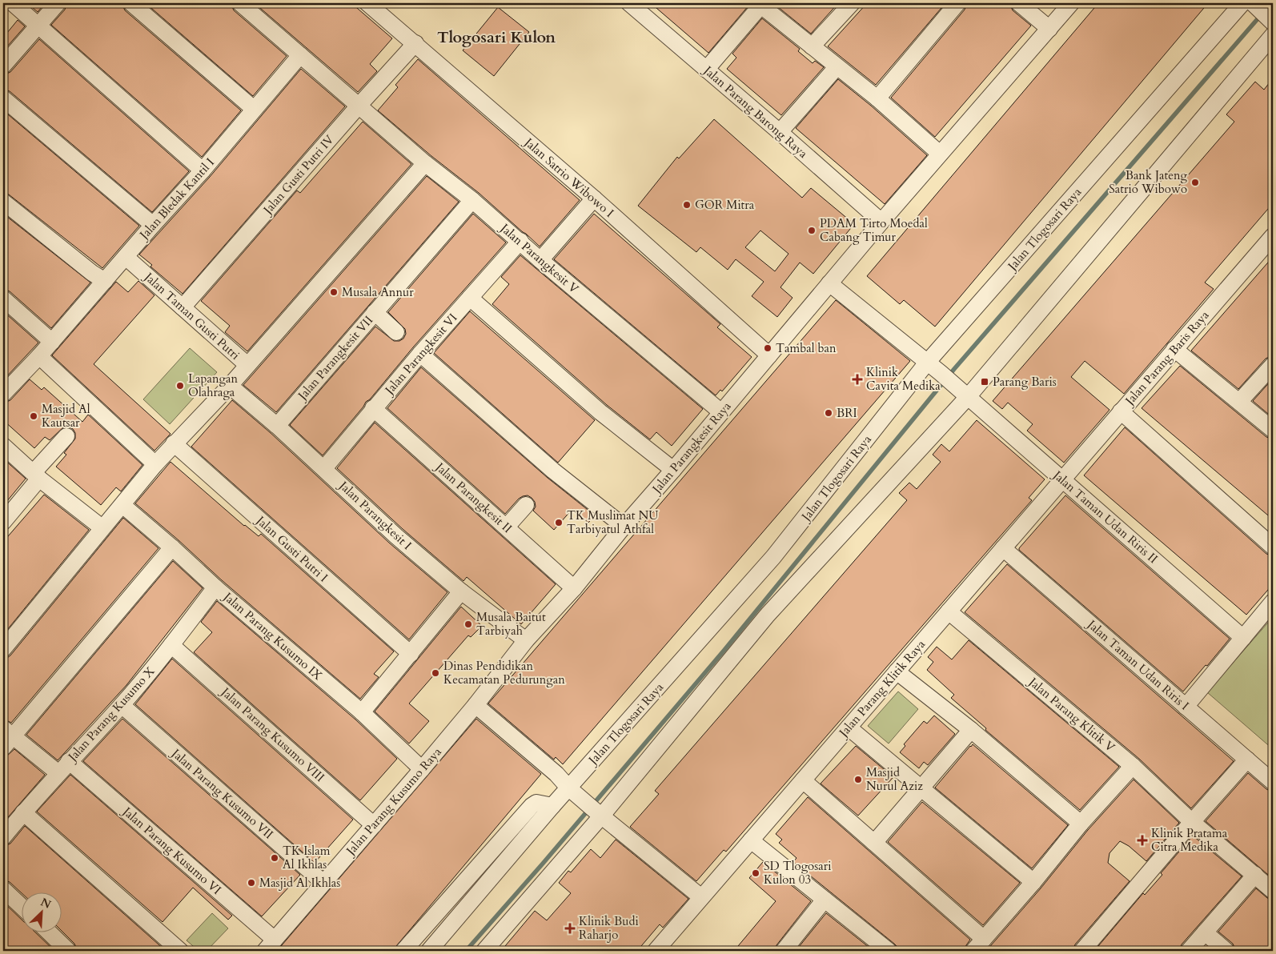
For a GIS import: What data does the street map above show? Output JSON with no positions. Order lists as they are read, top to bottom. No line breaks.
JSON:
{"streets":{"street":["Jalan Parang Barong Raya","Jalan Gusti Putri IV","Jalan Satrio Wibowo I","Jalan Bledak Kantil I","Jalan Tlogosari Raya","Jalan Parangkesit V","Jalan Taman Gusti Putri","Jalan Parangkesit VI","Jalan Parangkesit VII","Jalan Parang Baris Raya","Jalan Parangkesit Raya","Jalan Parangkesit II","Jalan Parangkesit I","Jalan Taman Udan Riris II","Jalan Gusti Putri I","Jalan Parang Kusumo IX","Jalan Taman Udan Riris I","Jalan Parang Klitik Raya","Jalan Parang Kusumo X","Jalan Parang Klitik V","Jalan Parang Kusumo VIII","Jalan Parang Kusumo VII","Jalan Parang Kusumo Raya","Jalan Parang Kusumo VI"]},"crossings":[["Jalan Gusti Putri IV","Jalan Satrio Wibowo I"],["Jalan Gusti Putri IV","Jalan Parangkesit V"],["Jalan Gusti Putri IV","Jalan Taman Gusti Putri"],["Jalan Satrio Wibowo I","Jalan Parangkesit Raya"],["Jalan Bledak Kantil I","Jalan Parangkesit V"],["Jalan Bledak Kantil I","Jalan Taman Gusti Putri"],["Jalan Tlogosari Raya","Jalan Taman Udan Riris II"],["Jalan Parangkesit V","Jalan Parangkesit VI"],["Jalan Parangkesit V","Jalan Parangkesit VII"],["Jalan Parangkesit V","Jalan Parangkesit Raya"],["Jalan Taman Gusti Putri","Jalan Parangkesit I"],["Jalan Taman Gusti Putri","Jalan Gusti Putri I"],["Jalan Taman Gusti Putri","Jalan Parang Kusumo IX"],["Jalan Parangkesit VI","Jalan Parangkesit II"],["Jalan Parangkesit VI","Jalan Parangkesit I"],["Jalan Parangkesit VII","Jalan Parangkesit I"],["Jalan Parang Baris Raya","Jalan Taman Udan Riris II"],["Jalan Parang Baris Raya","Jalan Parang Klitik Raya"],["Jalan Parangkesit Raya","Jalan Parangkesit II"],["Jalan Parangkesit Raya","Jalan Parangkesit I"],["Jalan Parangkesit Raya","Jalan Parang Kusumo Raya"],["Jalan Taman Udan Riris II","Jalan Parang Klitik Raya"],["Jalan Parang Kusumo IX","Jalan Parang Kusumo X"],["Jalan Parang Kusumo IX","Jalan Parang Kusumo Raya"],["Jalan Taman Udan Riris I","Jalan Parang Klitik Raya"],["Jalan Parang Klitik Raya","Jalan Parang Klitik V"],["Jalan Parang Kusumo X","Jalan Parang Kusumo VIII"],["Jalan Parang Kusumo X","Jalan Parang Kusumo VII"],["Jalan Parang Kusumo X","Jalan Parang Kusumo VI"],["Jalan Parang Kusumo VIII","Jalan Parang Kusumo Raya"],["Jalan Parang Kusumo VII","Jalan Parang Kusumo Raya"],["Jalan Parang Kusumo Raya","Jalan Parang Kusumo VI"]],"districts":["Tlogosari Kulon"],"places":{"other":["Bank Jateng Satrio Wibowo","GOR Mitra","PDAM Tirto Moedal Cabang Timur","Musala Annur","Tambal ban","Lapangan Olahraga","BRI","Masjid Al Kautsar","TK Muslimat NU Tarbiyatul Athfal","Musala Baitut Tarbiyah","Dinas Pendidikan Kecamatan Pedurungan","Masjid Nurul Aziz","TK Islam Al Ikhlas","SD Tlogosari Kulon 03","Masjid Al Ikhlas"],"health":["Klinik Cavita Medika","Klinik Pratama Citra Medika","Klinik Budi Raharjo"],"transit":["Parang Baris"]},"north":"top right"}
